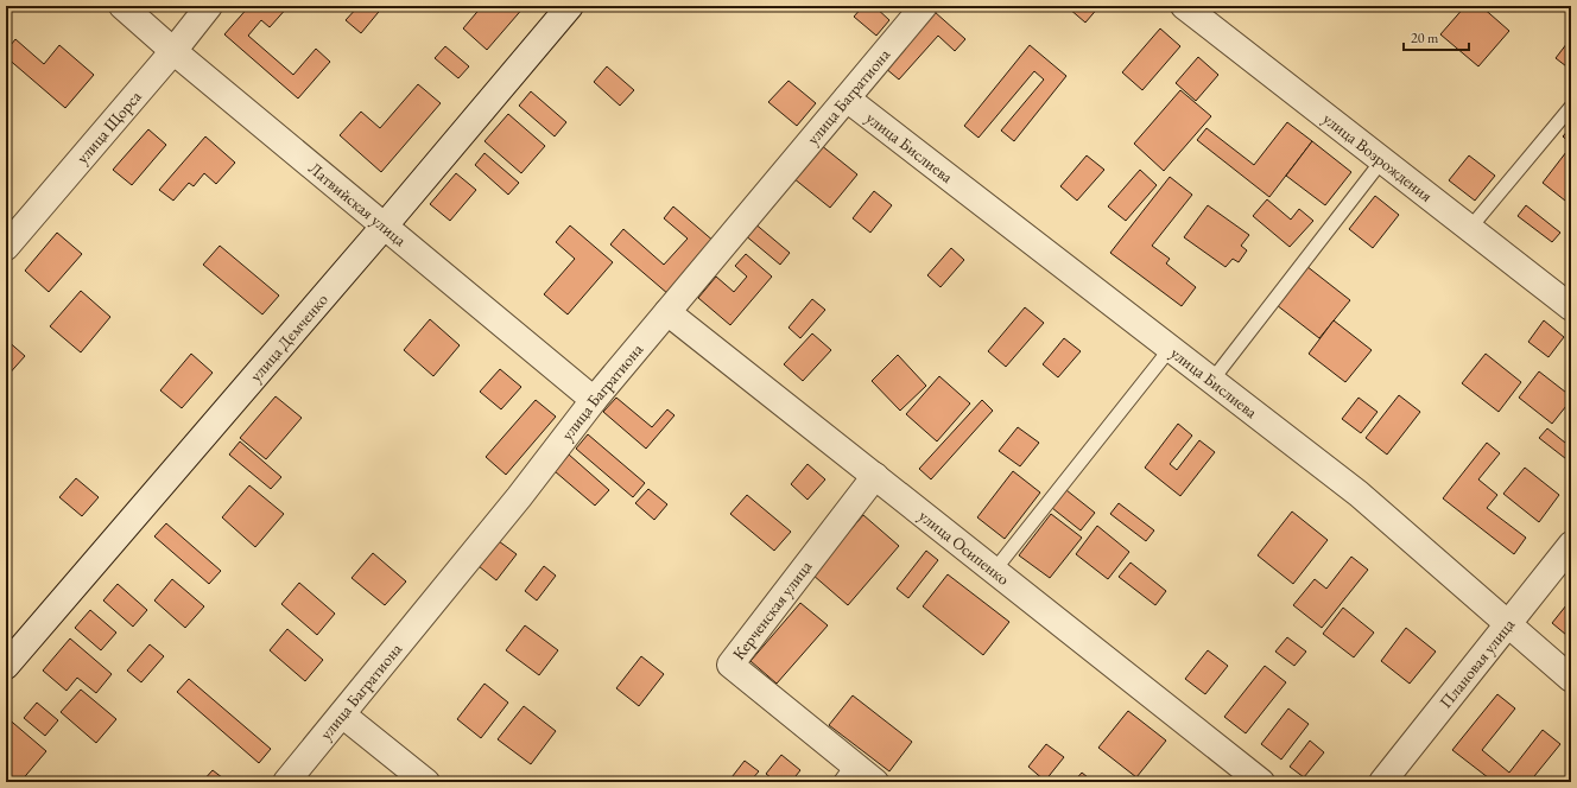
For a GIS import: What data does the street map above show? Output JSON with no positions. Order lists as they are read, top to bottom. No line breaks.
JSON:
{"streets":{"street":["улица Багратиона","улица Щорса","улица Бислиева","улица Возрождения","Латвийская улица","улица Демченко","улица Осипенко","Керченская улица","Плановая улица"]},"crossings":[["улица Багратиона","улица Бислиева"],["улица Багратиона","Латвийская улица"],["улица Багратиона","улица Осипенко"],["улица Щорса","Латвийская улица"],["улица Бислиева","Плановая улица"],["Латвийская улица","улица Демченко"],["улица Осипенко","Керченская улица"]],"scale_bar":"20 m"}
